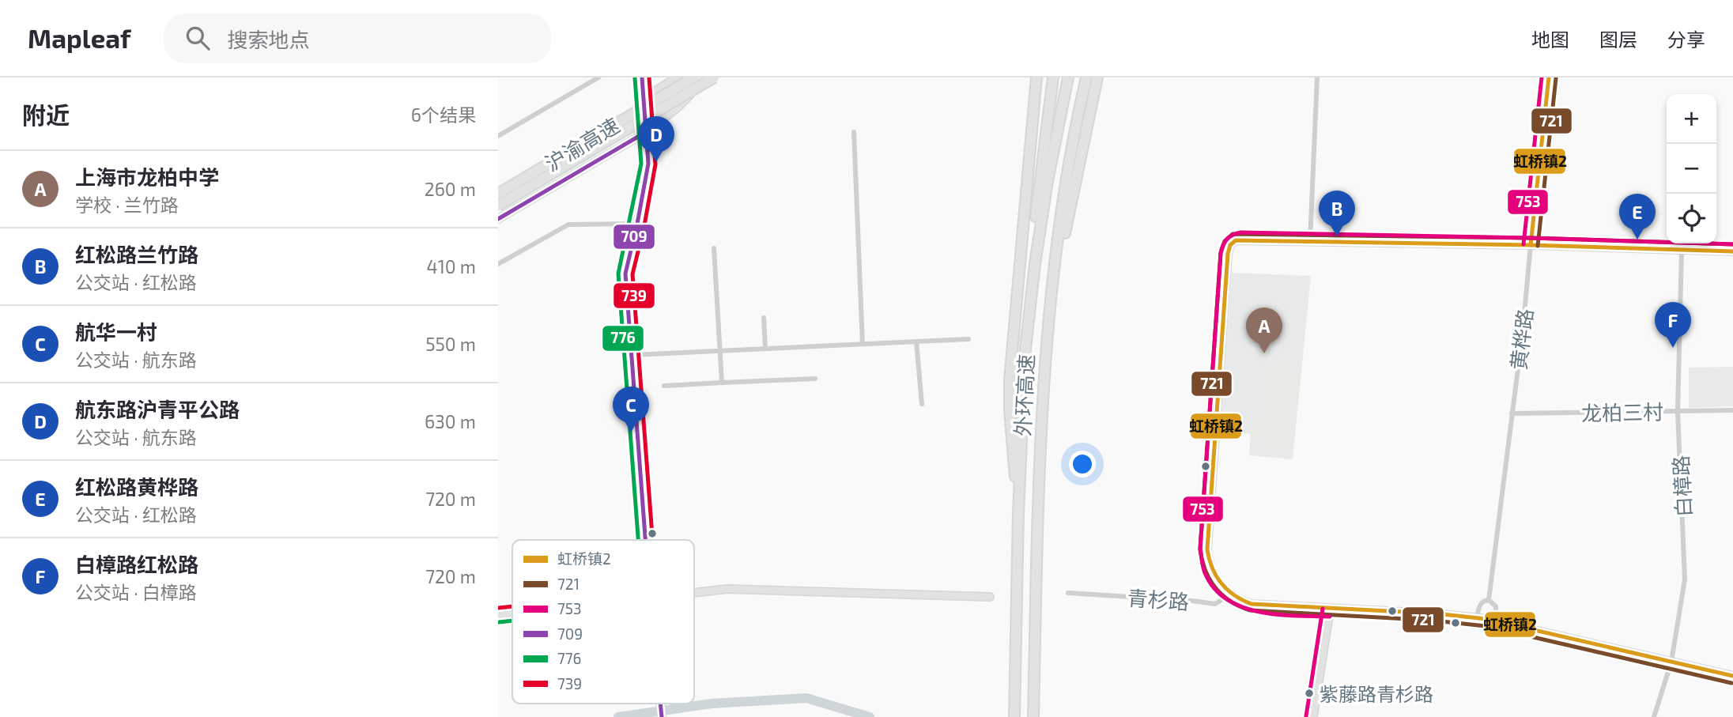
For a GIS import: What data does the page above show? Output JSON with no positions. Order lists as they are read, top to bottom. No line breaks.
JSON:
{"streets":{"highway":["沪渝高速","外环高速"],"street":["黄桦路","龙柏三村","白樟路","青杉路"]},"crossings":[["黄桦路","龙柏三村"],["龙柏三村","白樟路"]],"places":["紫藤路青杉路"],"lines":["transit line 虹桥镇2","transit line 753","transit line 709","transit line 739","transit line 721","transit line 776"],"legend":["虹桥镇2","721","753","709","776","739"],"page":{"header":"Mapleaf","search":"搜索地点","nav":["地图","图层","分享"],"heading":["附近","6个结果"],"map_buttons":["+","−"],"pins":["D","B","E","F","A","C"],"list":[{"mark":"A","name":"上海市龙柏中学","note":"学校 · 兰竹路","value":"260 m"},{"mark":"B","name":"红松路兰竹路","note":"公交站 · 红松路","value":"410 m"},{"mark":"C","name":"航华一村","note":"公交站 · 航东路","value":"550 m"},{"mark":"D","name":"航东路沪青平公路","note":"公交站 · 航东路","value":"630 m"},{"mark":"E","name":"红松路黄桦路","note":"公交站 · 红松路","value":"720 m"},{"mark":"F","name":"白樟路红松路","note":"公交站 · 白樟路","value":"720 m"}]}}
